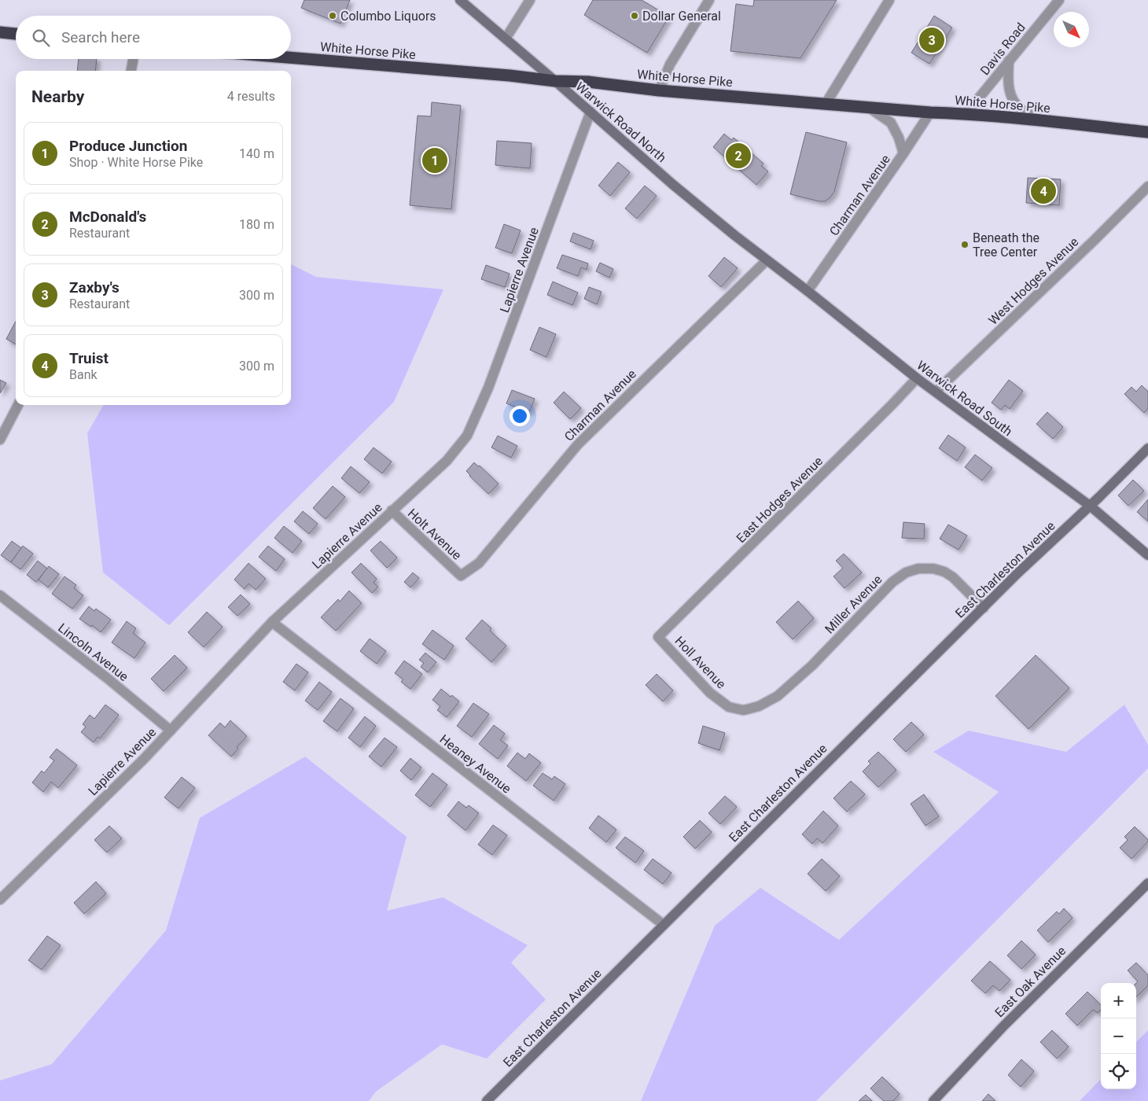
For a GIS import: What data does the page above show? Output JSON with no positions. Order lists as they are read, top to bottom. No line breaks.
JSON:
{"streets":{"highway":["White Horse Pike"],"street":["Davis Road","Warwick Road North","Charman Avenue","Lapierre Avenue","West Hodges Avenue","Warwick Road South","East Hodges Avenue","Holt Avenue","East Charleston Avenue","Miller Avenue","Lincoln Avenue","Holl Avenue","Heaney Avenue","East Oak Avenue"]},"crossings":[["Davis Road","White Horse Pike"],["White Horse Pike","Warwick Road North"],["White Horse Pike","Charman Avenue"],["Warwick Road North","Charman Avenue"],["Warwick Road North","Lapierre Avenue"],["Warwick Road North","Warwick Road South"],["Charman Avenue","Warwick Road South"],["Charman Avenue","Holt Avenue"],["Lapierre Avenue","Holt Avenue"],["Lapierre Avenue","Lincoln Avenue"],["Lapierre Avenue","Heaney Avenue"],["West Hodges Avenue","Warwick Road South"],["Warwick Road South","East Hodges Avenue"],["Warwick Road South","East Charleston Avenue"],["East Hodges Avenue","Holl Avenue"],["East Charleston Avenue","Miller Avenue"],["East Charleston Avenue","Heaney Avenue"],["Miller Avenue","Holl Avenue"]],"places":["Columbo Liquors","Dollar General","Beneath the Tree Center"],"north":"bottom right","page":{"search":"Search here","pins":["3","2","1","4"],"heading":["Nearby","4 results"],"list":[{"mark":"1","name":"Produce Junction","note":"Shop · White Horse Pike","value":"140 m"},{"mark":"2","name":"McDonald's","note":"Restaurant","value":"180 m"},{"mark":"3","name":"Zaxby's","note":"Restaurant","value":"300 m"},{"mark":"4","name":"Truist","note":"Bank","value":"300 m"}],"map_buttons":["+","−"]}}
